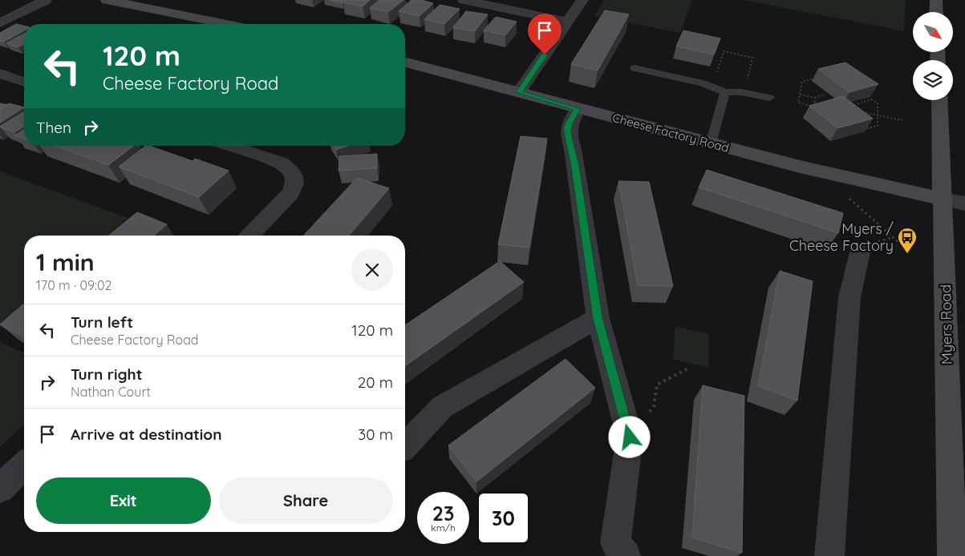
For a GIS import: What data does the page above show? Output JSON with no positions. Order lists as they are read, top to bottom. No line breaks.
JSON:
{"streets":{"main road":["Cheese Factory Road","Myers Road"]},"crossings":[["Cheese Factory Road","Myers Road"]],"places":{"bus stop":["Myers / Cheese Factory"]},"north":"bottom right","page":{"turn":["120 m","Cheese Factory Road"],"then":"Then","heading":["1 min","170 m · 09:02"],"list":[{"name":"Turn left","note":"Cheese Factory Road","value":"120 m"},{"name":"Turn right","note":"Nathan Court","value":"20 m"},{"name":"Arrive at destination","value":"30 m"}],"buttons":["Exit","Share"],"speed":"23 km/h","limit":"30"}}
